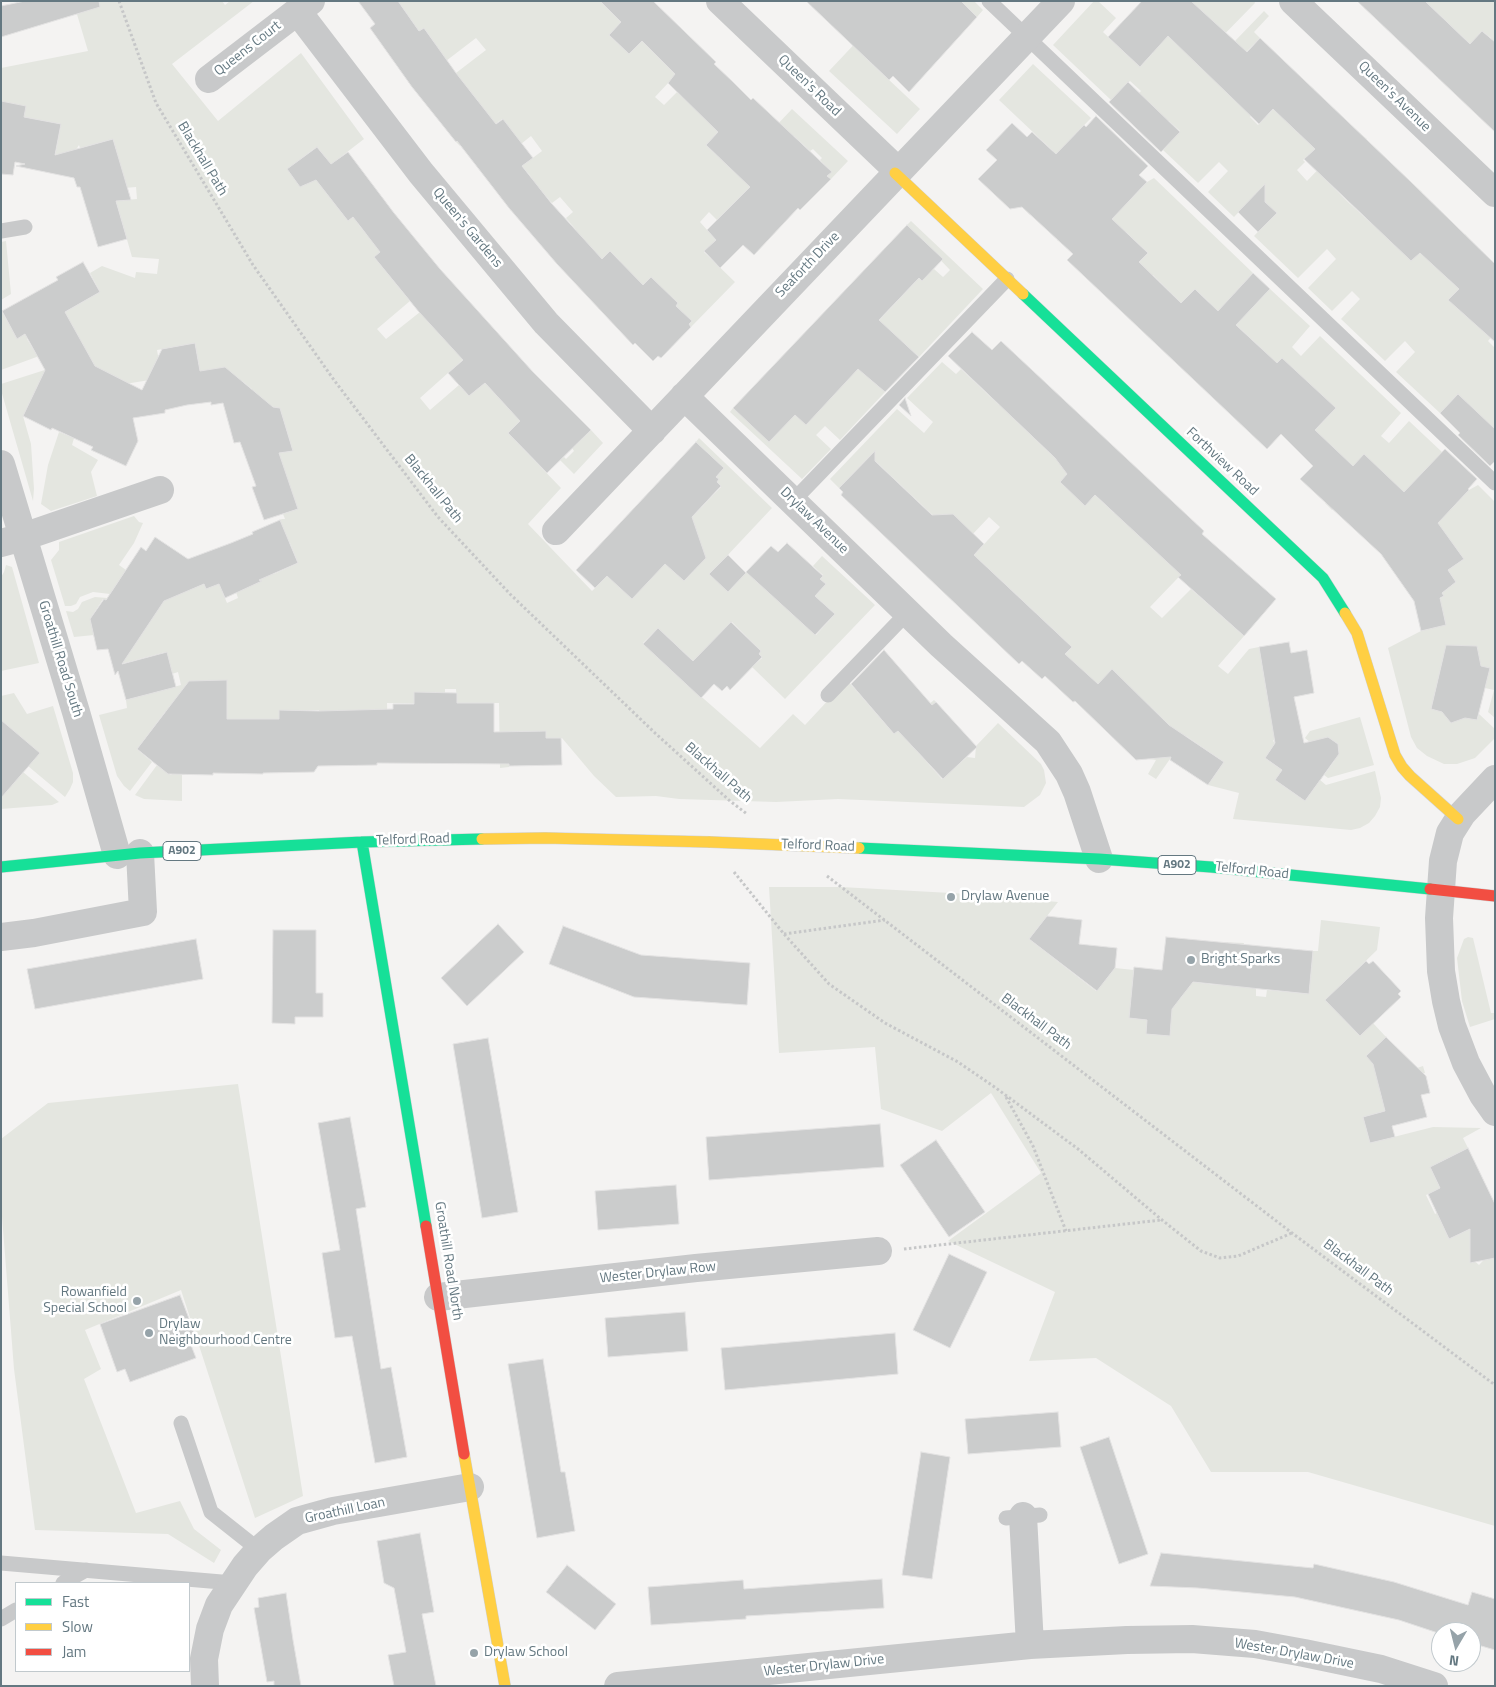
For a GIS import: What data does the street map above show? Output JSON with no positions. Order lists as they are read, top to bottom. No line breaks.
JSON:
{"streets":{"street":["Queens Court","Queen's Road","Queen's Avenue","Queen's Gardens","Seaforth Drive","Forthview Road","Drylaw Avenue","Groathill Road South","Telford Road","A902","Groathill Road North","Wester Drylaw Row","Groathill Loan","Wester Drylaw Drive"],"path":["Blackhall Path"]},"crossings":[["Queens Court","Queen's Gardens"],["Queen's Road","Seaforth Drive"],["Queen's Road","Forthview Road"],["Queen's Gardens","Seaforth Drive"],["Seaforth Drive","Forthview Road"],["Seaforth Drive","Drylaw Avenue"],["Drylaw Avenue","Telford Road"],["Groathill Road South","Telford Road"],["Telford Road","Groathill Road North"],["Groathill Road North","Wester Drylaw Row"],["Groathill Road North","Groathill Loan"]],"places":["Drylaw Avenue","Bright Sparks","Rowanfield Special School","Drylaw Neighbourhood Centre","Drylaw School"],"legend":["Fast","Slow","Jam"],"north":"bottom"}
